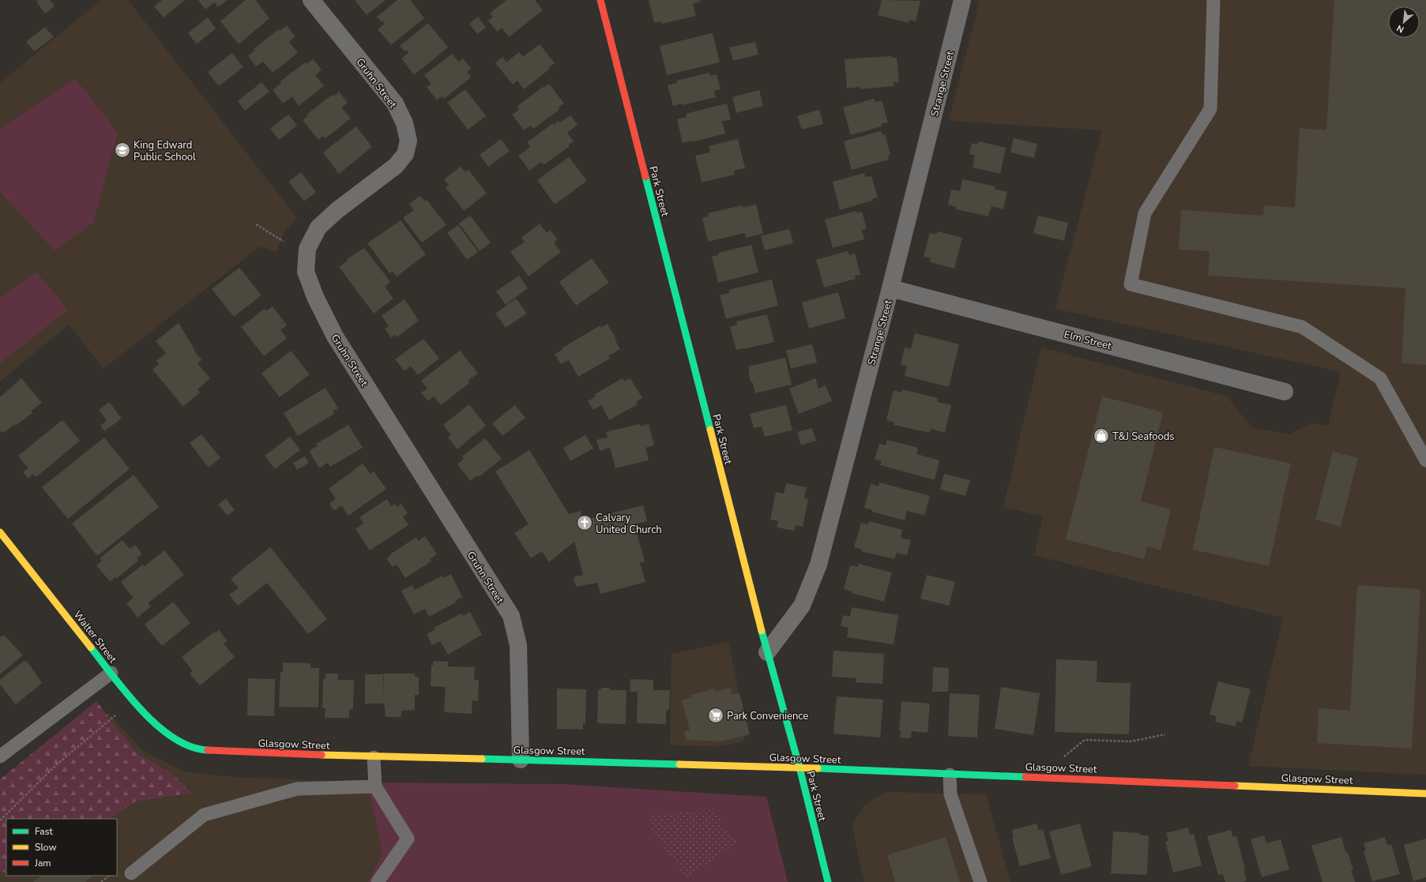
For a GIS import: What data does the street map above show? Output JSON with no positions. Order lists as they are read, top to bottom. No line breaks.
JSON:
{"streets":{"street":["Gruhn Street","Strange Street","Park Street","Elm Street","Walter Street","Glasgow Street"]},"crossings":[["Gruhn Street","Glasgow Street"],["Strange Street","Park Street"],["Strange Street","Elm Street"],["Park Street","Glasgow Street"],["Walter Street","Glasgow Street"]],"places":{"school or university":["King Edward Public School"],"shop":["T&J Seafoods"],"church":["Calvary United Church"],"supermarket":["Park Convenience"]},"legend":["Fast","Slow","Jam"],"north":"bottom left"}
